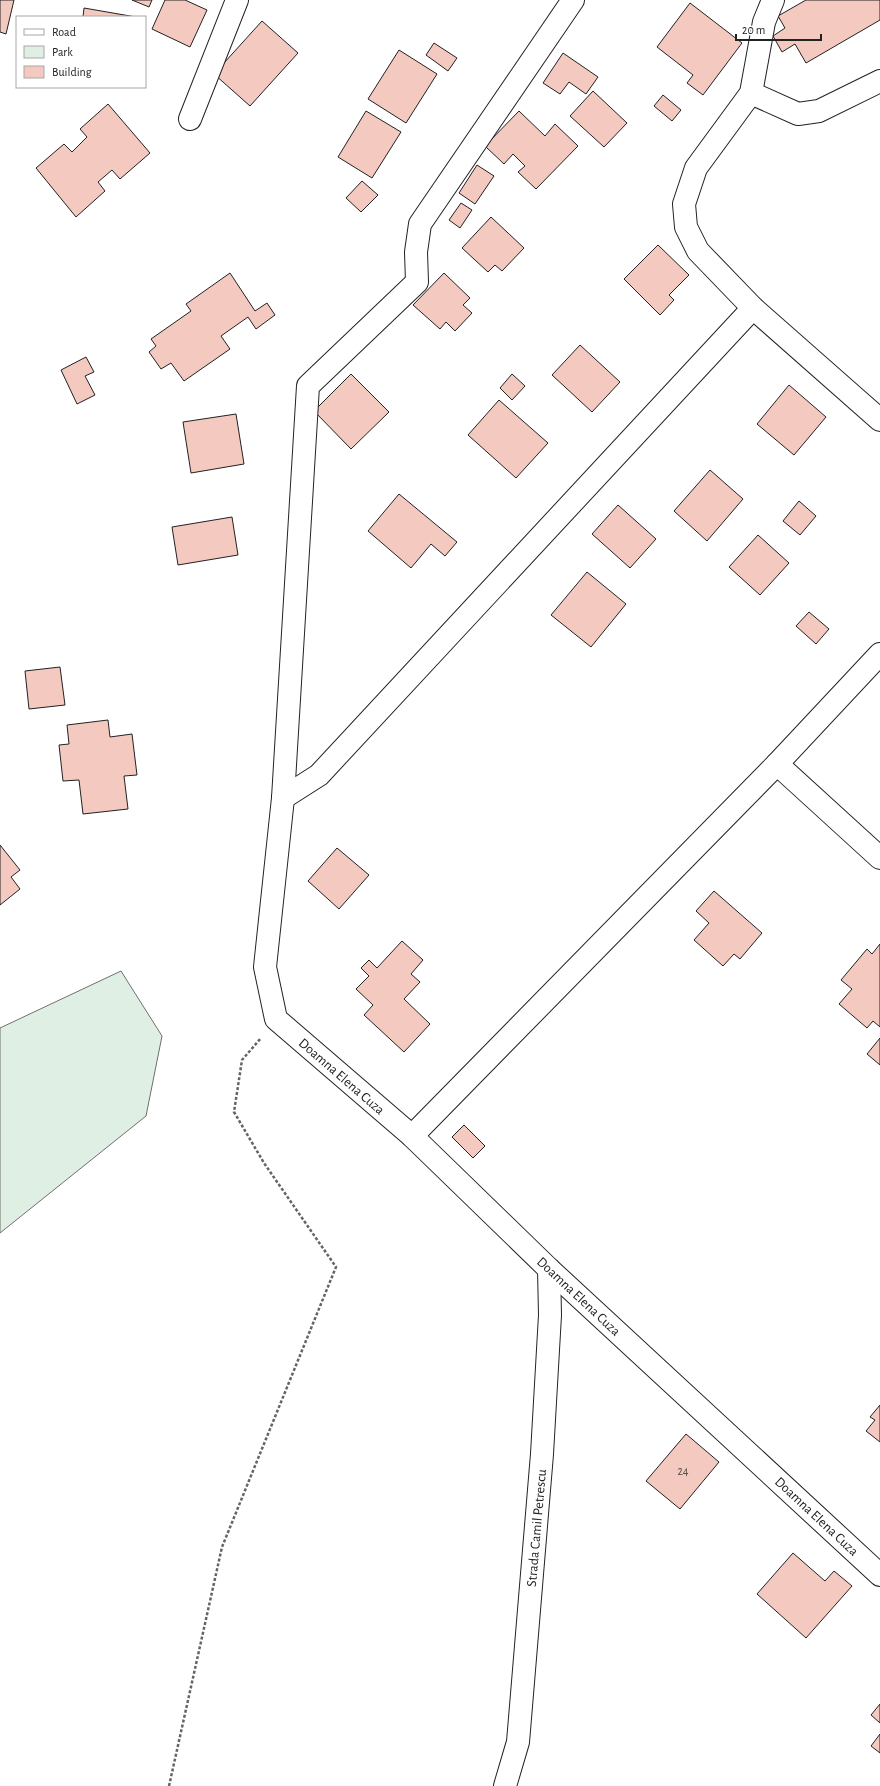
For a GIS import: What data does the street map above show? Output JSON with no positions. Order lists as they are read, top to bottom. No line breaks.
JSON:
{"streets":{"street":["Doamna Elena Cuza","Strada Camil Petrescu"]},"crossings":[["Doamna Elena Cuza","Strada Camil Petrescu"]],"house_numbers":["24"],"legend":["Road","Park","Building"],"scale_bar":"20 m"}
